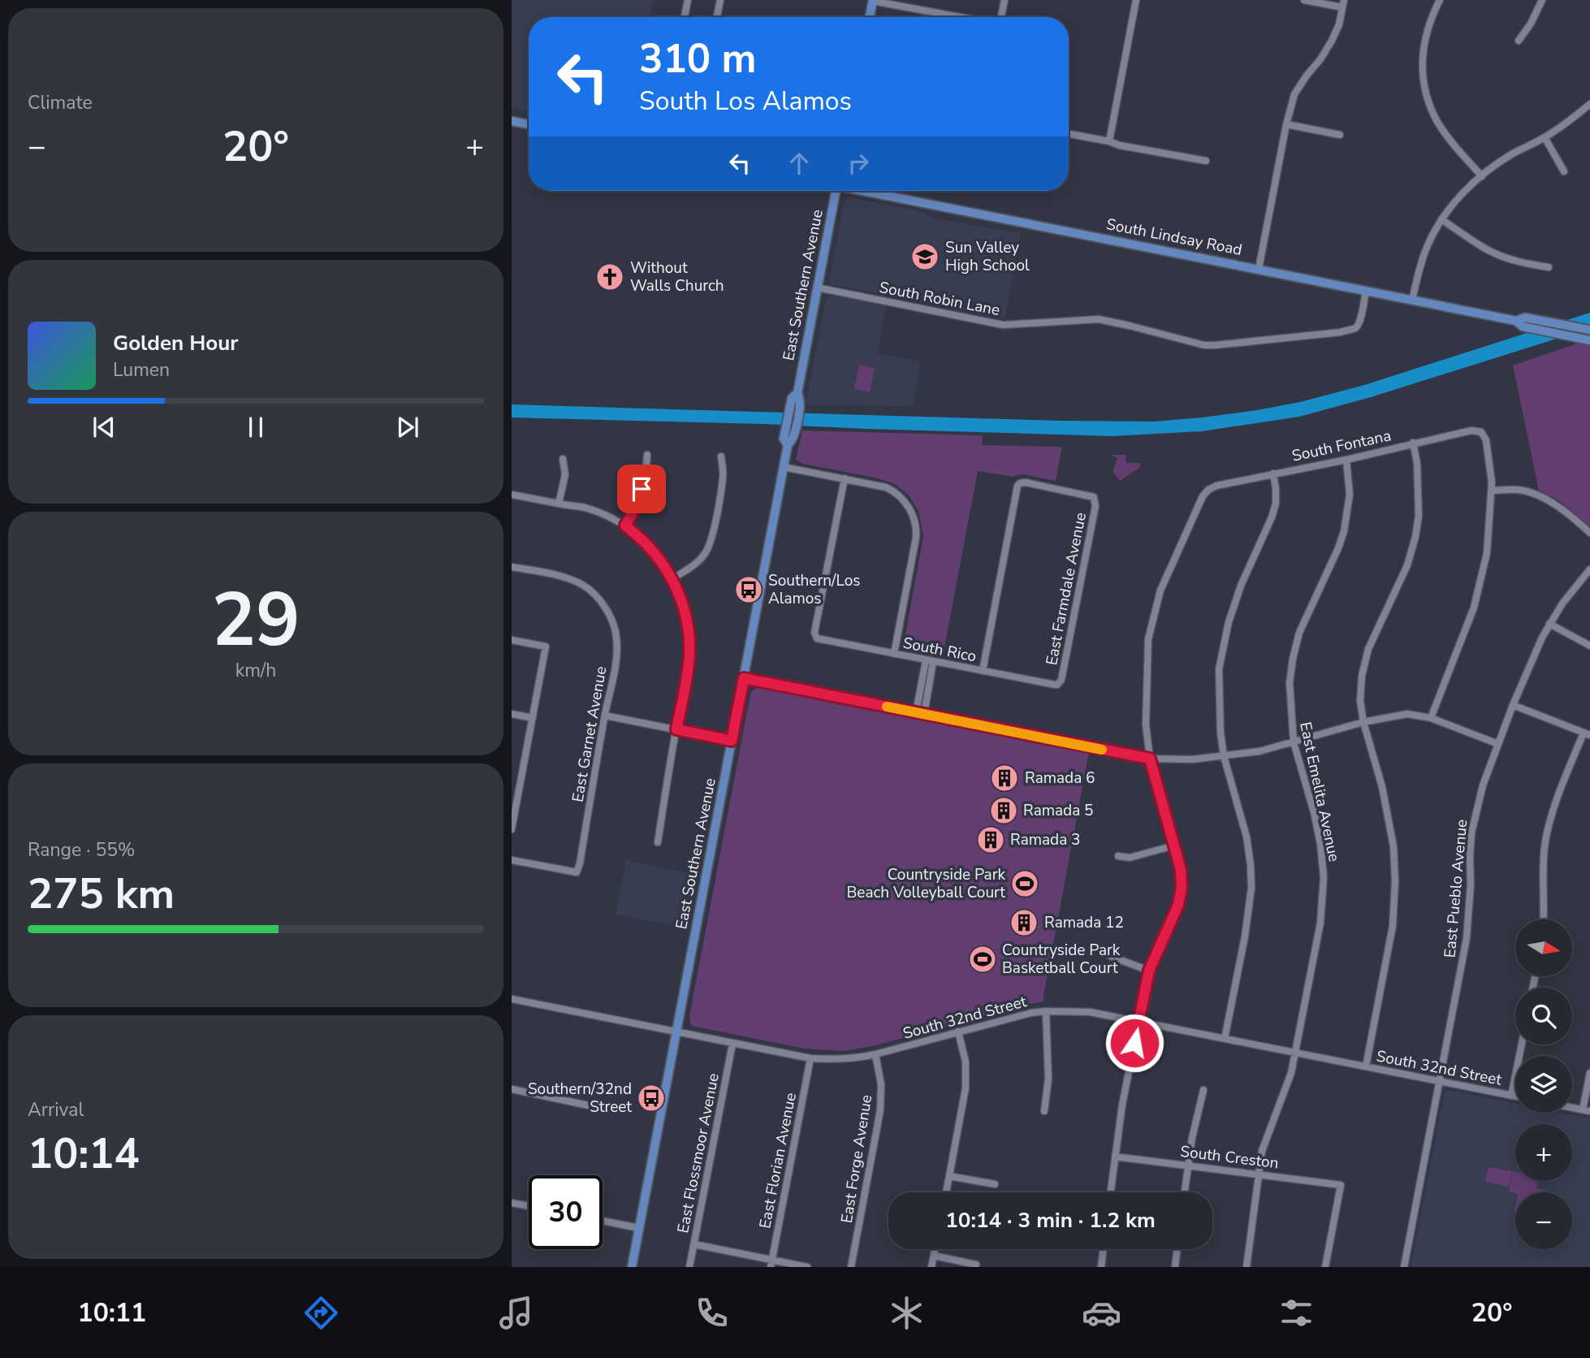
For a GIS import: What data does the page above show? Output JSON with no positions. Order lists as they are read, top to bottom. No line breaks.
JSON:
{"streets":{"main road":["South Lindsay Road","East Southern Avenue"],"street":["South Robin Lane","South Fontana","East Farmdale Avenue","South Rico","East Garnet Avenue","East Emelita Avenue","East Pueblo Avenue","South 32nd Street","East Flossmoor Avenue","South Creston","East Forge Avenue","East Florian Avenue"]},"crossings":[["South Lindsay Road","South Robin Lane"],["East Southern Avenue","South Robin Lane"],["East Southern Avenue","South 32nd Street"],["South Fontana","East Emelita Avenue"],["East Farmdale Avenue","South Rico"],["East Emelita Avenue","South 32nd Street"],["East Emelita Avenue","South Creston"],["East Pueblo Avenue","South 32nd Street"],["South 32nd Street","East Flossmoor Avenue"],["South 32nd Street","East Forge Avenue"],["South 32nd Street","East Florian Avenue"]],"places":{"school or university":["Sun Valley High School"],"church":["Without Walls Church"],"bus stop":["Southern/Los Alamos","Southern/32nd Street"],"building":["Ramada 6","Ramada 5","Ramada 3","Ramada 12"],"sports":["Countryside Park Beach Volleyball Court","Countryside Park Basketball Court"]},"north":"right","page":{"tile":["Climate",["29","km/h"],["Range · 55%","275 km"],["Arrival","10:14"]],"turn":["310 m","South Los Alamos"],"heat":["−","20°","+"],"song":["Golden Hour","Lumen"],"map_buttons":["+","−"],"limit":"30","trip":"10:14 · 3 min · 1.2 km","tabs":["10:11","20°"]}}
